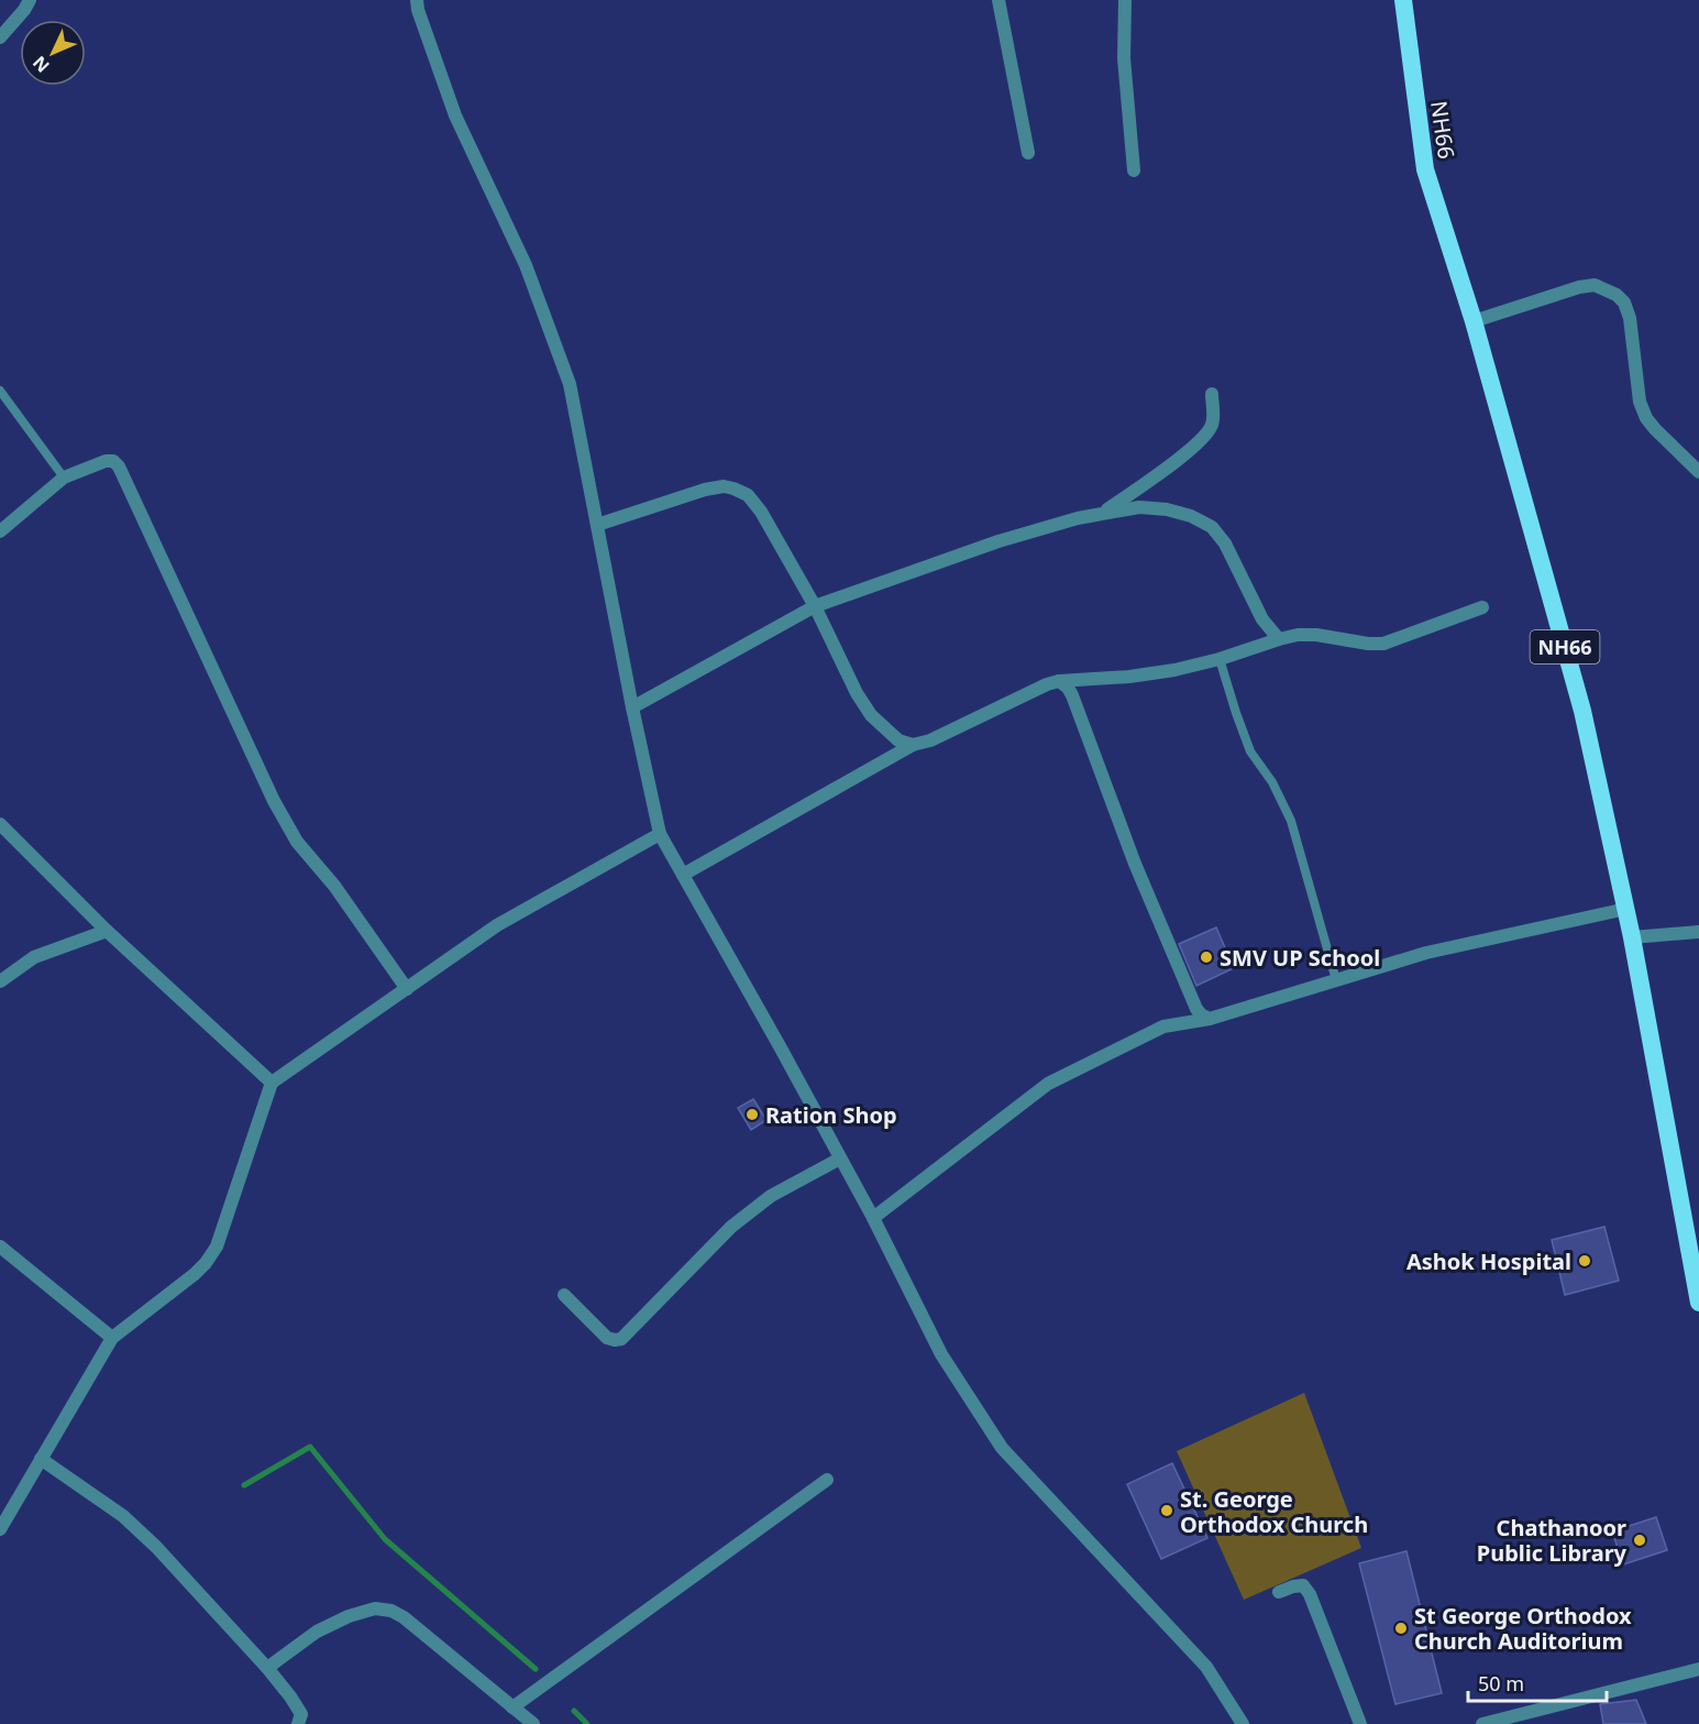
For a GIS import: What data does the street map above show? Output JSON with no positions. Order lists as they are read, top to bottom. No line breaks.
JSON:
{"streets":{"highway":["NH66"]},"places":["SMV UP School","Ration Shop","Ashok Hospital","St. George Orthodox Church","Chathanoor Public Library","St George Orthodox Church Auditorium"],"scale_bar":"50 m","north":"bottom left"}
